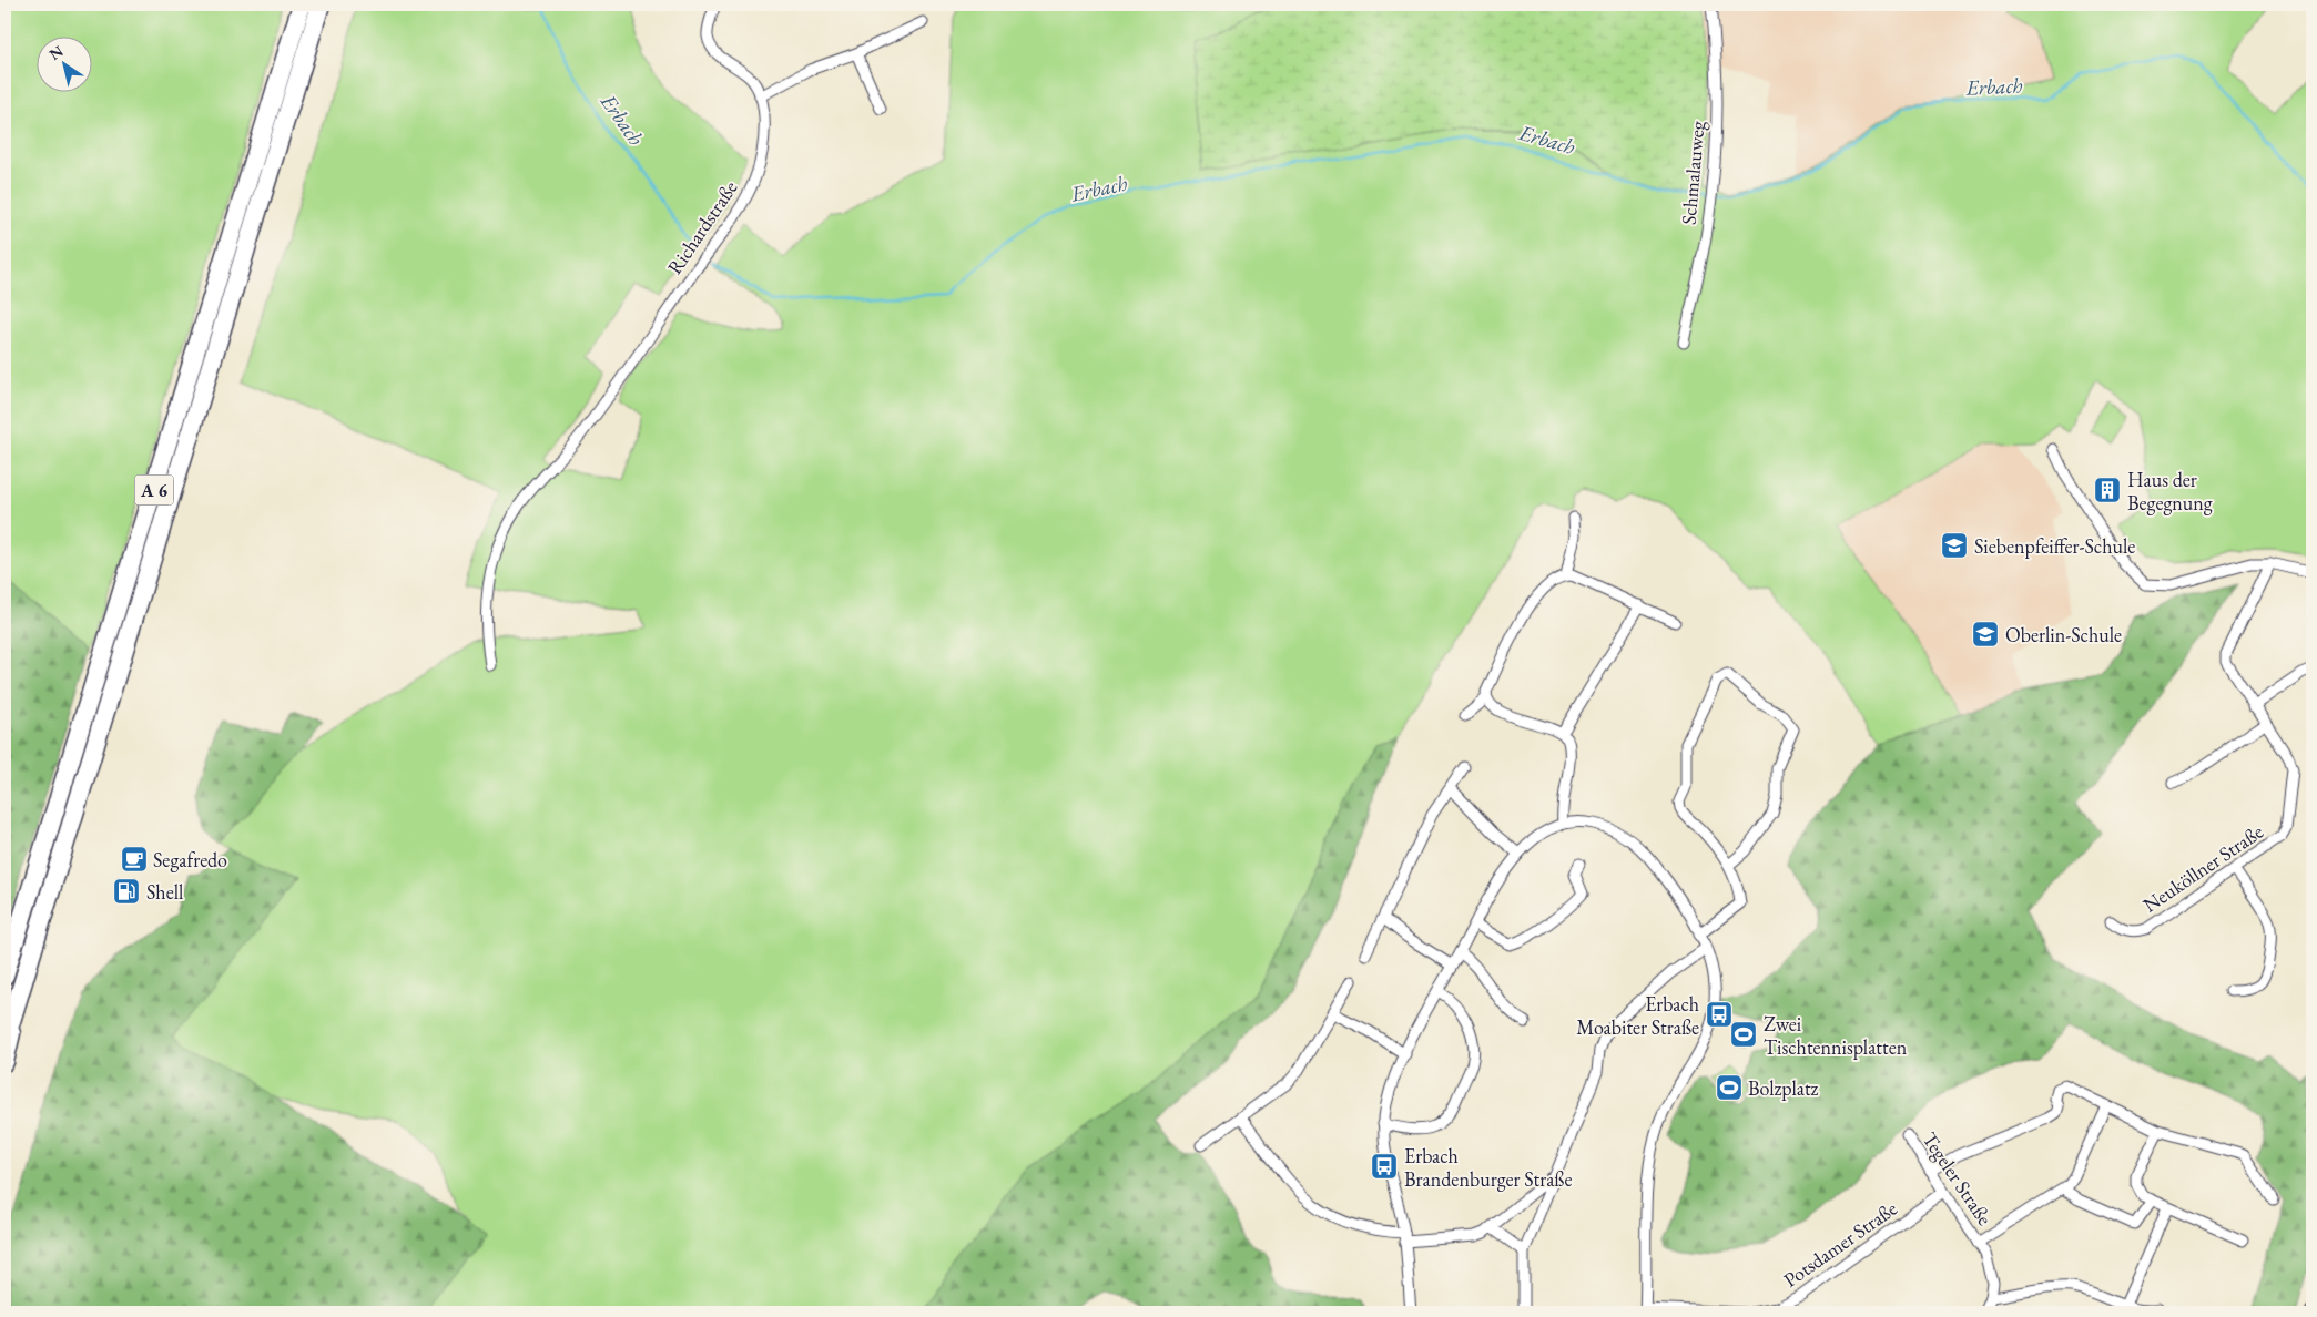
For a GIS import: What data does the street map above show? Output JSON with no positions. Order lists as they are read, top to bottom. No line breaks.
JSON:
{"streets":{"highway":["A 6"],"street":["Schmalauweg","Richardstraße","Neuköllner Straße","Tegeler Straße","Potsdamer Straße"]},"crossings":[["Tegeler Straße","Potsdamer Straße"]],"water":["Erbach"],"places":{"building":["Haus der Begegnung"],"school or university":["Siebenpfeiffer-Schule","Oberlin-Schule"],"cafe":["Segafredo"],"fuel station":["Shell"],"bus stop":["Erbach Moabiter Straße","Erbach Brandenburger Straße"],"sports":["Zwei Tischtennisplatten","Bolzplatz"]},"north":"top left"}
